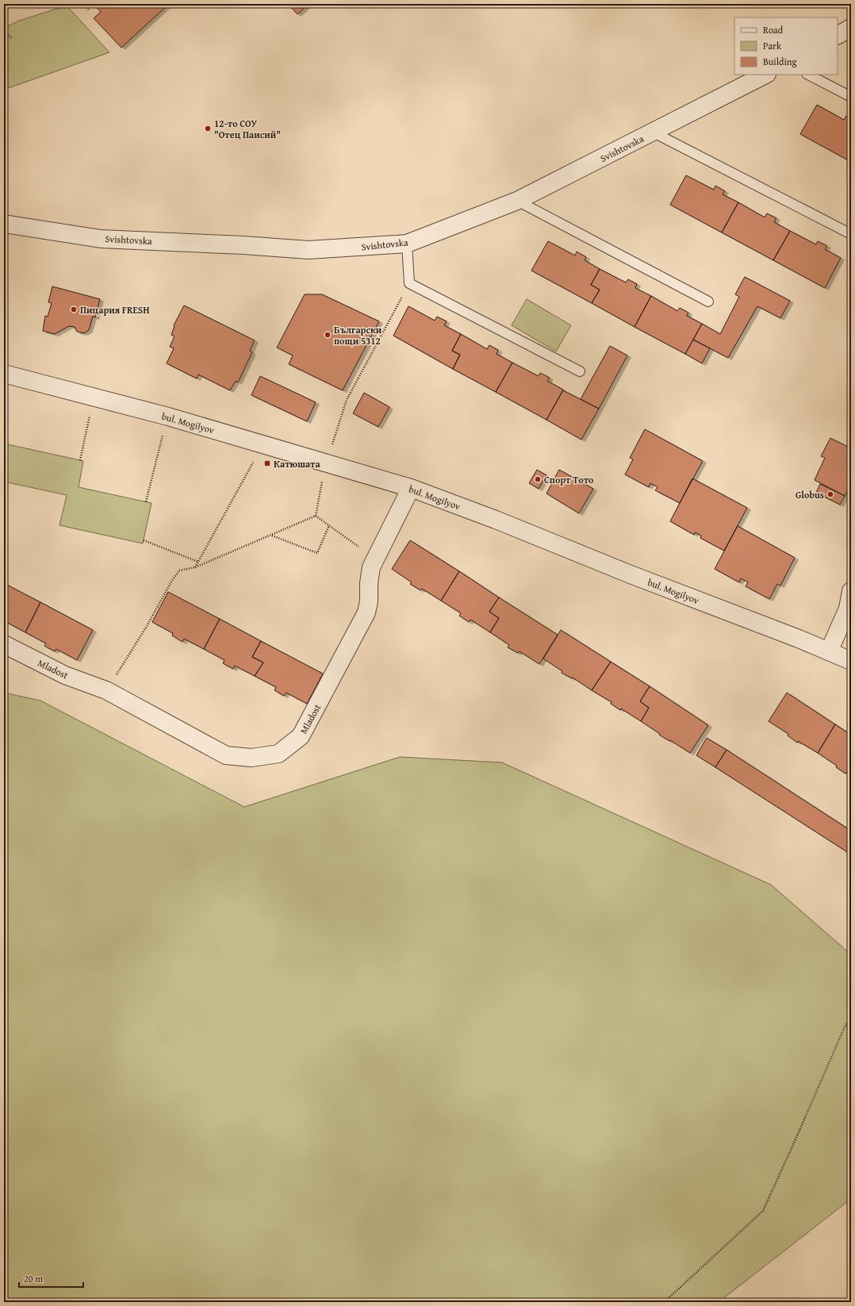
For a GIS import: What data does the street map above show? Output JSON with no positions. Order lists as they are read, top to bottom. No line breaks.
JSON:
{"streets":{"street":["Svishtovska","bul. Mogilyov","Mladost"]},"crossings":[["bul. Mogilyov","Mladost"]],"places":{"other":["12-то СОУ \"Отец Паисий\"","Пицария FRESH","Български пощи 5312","Спорт Тото","Globus"],"transit":["Катюшата"]},"legend":["Road","Park","Building"],"scale_bar":"20 m"}
